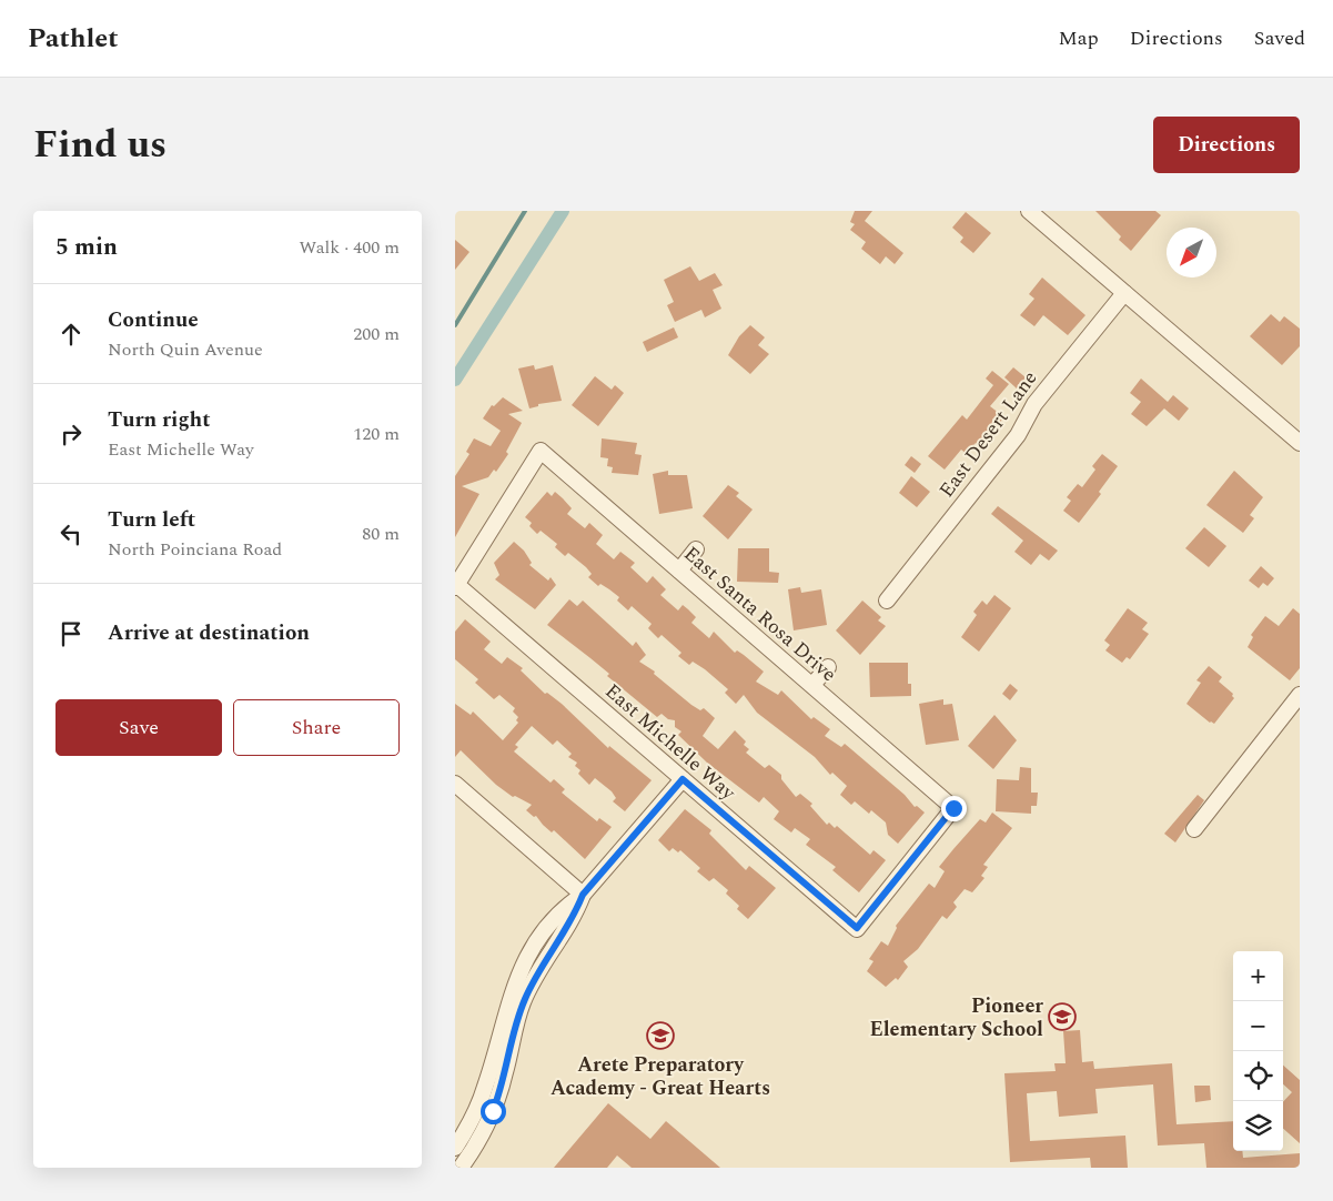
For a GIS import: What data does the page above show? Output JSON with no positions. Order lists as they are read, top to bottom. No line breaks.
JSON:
{"streets":{"street":["East Desert Lane","East Santa Rosa Drive","East Michelle Way"]},"crossings":[["East Santa Rosa Drive","East Michelle Way"]],"places":{"school or university":["Pioneer Elementary School","Arete Preparatory Academy - Great Hearts"]},"north":"bottom left","page":{"header":"Pathlet","nav":["Map","Directions","Saved"],"title":"Find us","buttons":["Directions",["Save","Share"]],"heading":["5 min","Walk · 400 m"],"list":[["Continue","North Quin Avenue","200 m"],["Turn right","East Michelle Way","120 m"],["Turn left","North Poinciana Road","80 m"],"Arrive at destination"],"map_buttons":["+","−"]}}
